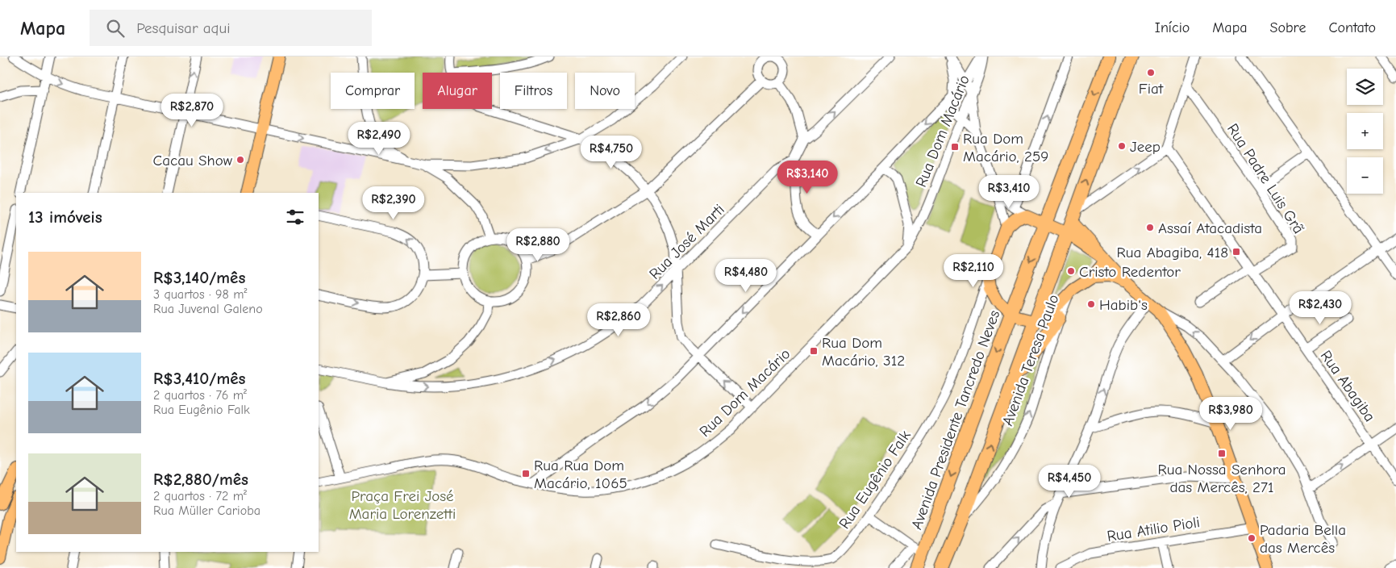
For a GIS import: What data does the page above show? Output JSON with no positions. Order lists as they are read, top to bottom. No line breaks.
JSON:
{"streets":{"highway":["Avenida Presidente Tancredo Neves"],"main road":["Avenida Teresa Paulo","Rua Eugênio Falk"],"street":["Rua Dom Macário","Rua Padre Luis Grã","Rua José Marti","Rua Abagiba","Rua Atilio Pioli"]},"crossings":[["Rua Padre Luis Grã","Rua Abagiba"]],"one_way":["Avenida Teresa Paulo"],"parks":["Praça Frei José Maria Lorenzetti"],"places":{"other":["Fiat","Jeep","Cacau Show","Assaí Atacadista","Cristo Redentor","Habib's","Padaria Bella das Mercês"],"transit":["Rua Dom Macário, 259","Rua Abagiba, 418","Rua Dom Macário, 312","Rua Nossa Senhora das Mercês, 271","Rua Rua Dom Macário, 1065"]},"page":{"header":"Mapa","search":"Pesquisar aqui","nav":["Início","Mapa","Sobre","Contato"],"map_buttons":["+","−"],"chip":["Comprar","Alugar","Filtros","Novo"],"price":["R$2,870","R$2,490","R$4,750","R$3,140","R$3,410","R$2,390","R$2,880","R$2,110","R$4,480","R$2,430","R$2,860","R$3,980","R$4,450"],"heading":"13 imóveis","list":[{"name":"R$3,140/mês","note":"3 quartos · 98 m² · Rua Juvenal Galeno"},{"name":"R$3,410/mês","note":"2 quartos · 76 m² · Rua Eugênio Falk"},{"name":"R$2,880/mês","note":"2 quartos · 72 m² · Rua Müller Carioba"}]}}
